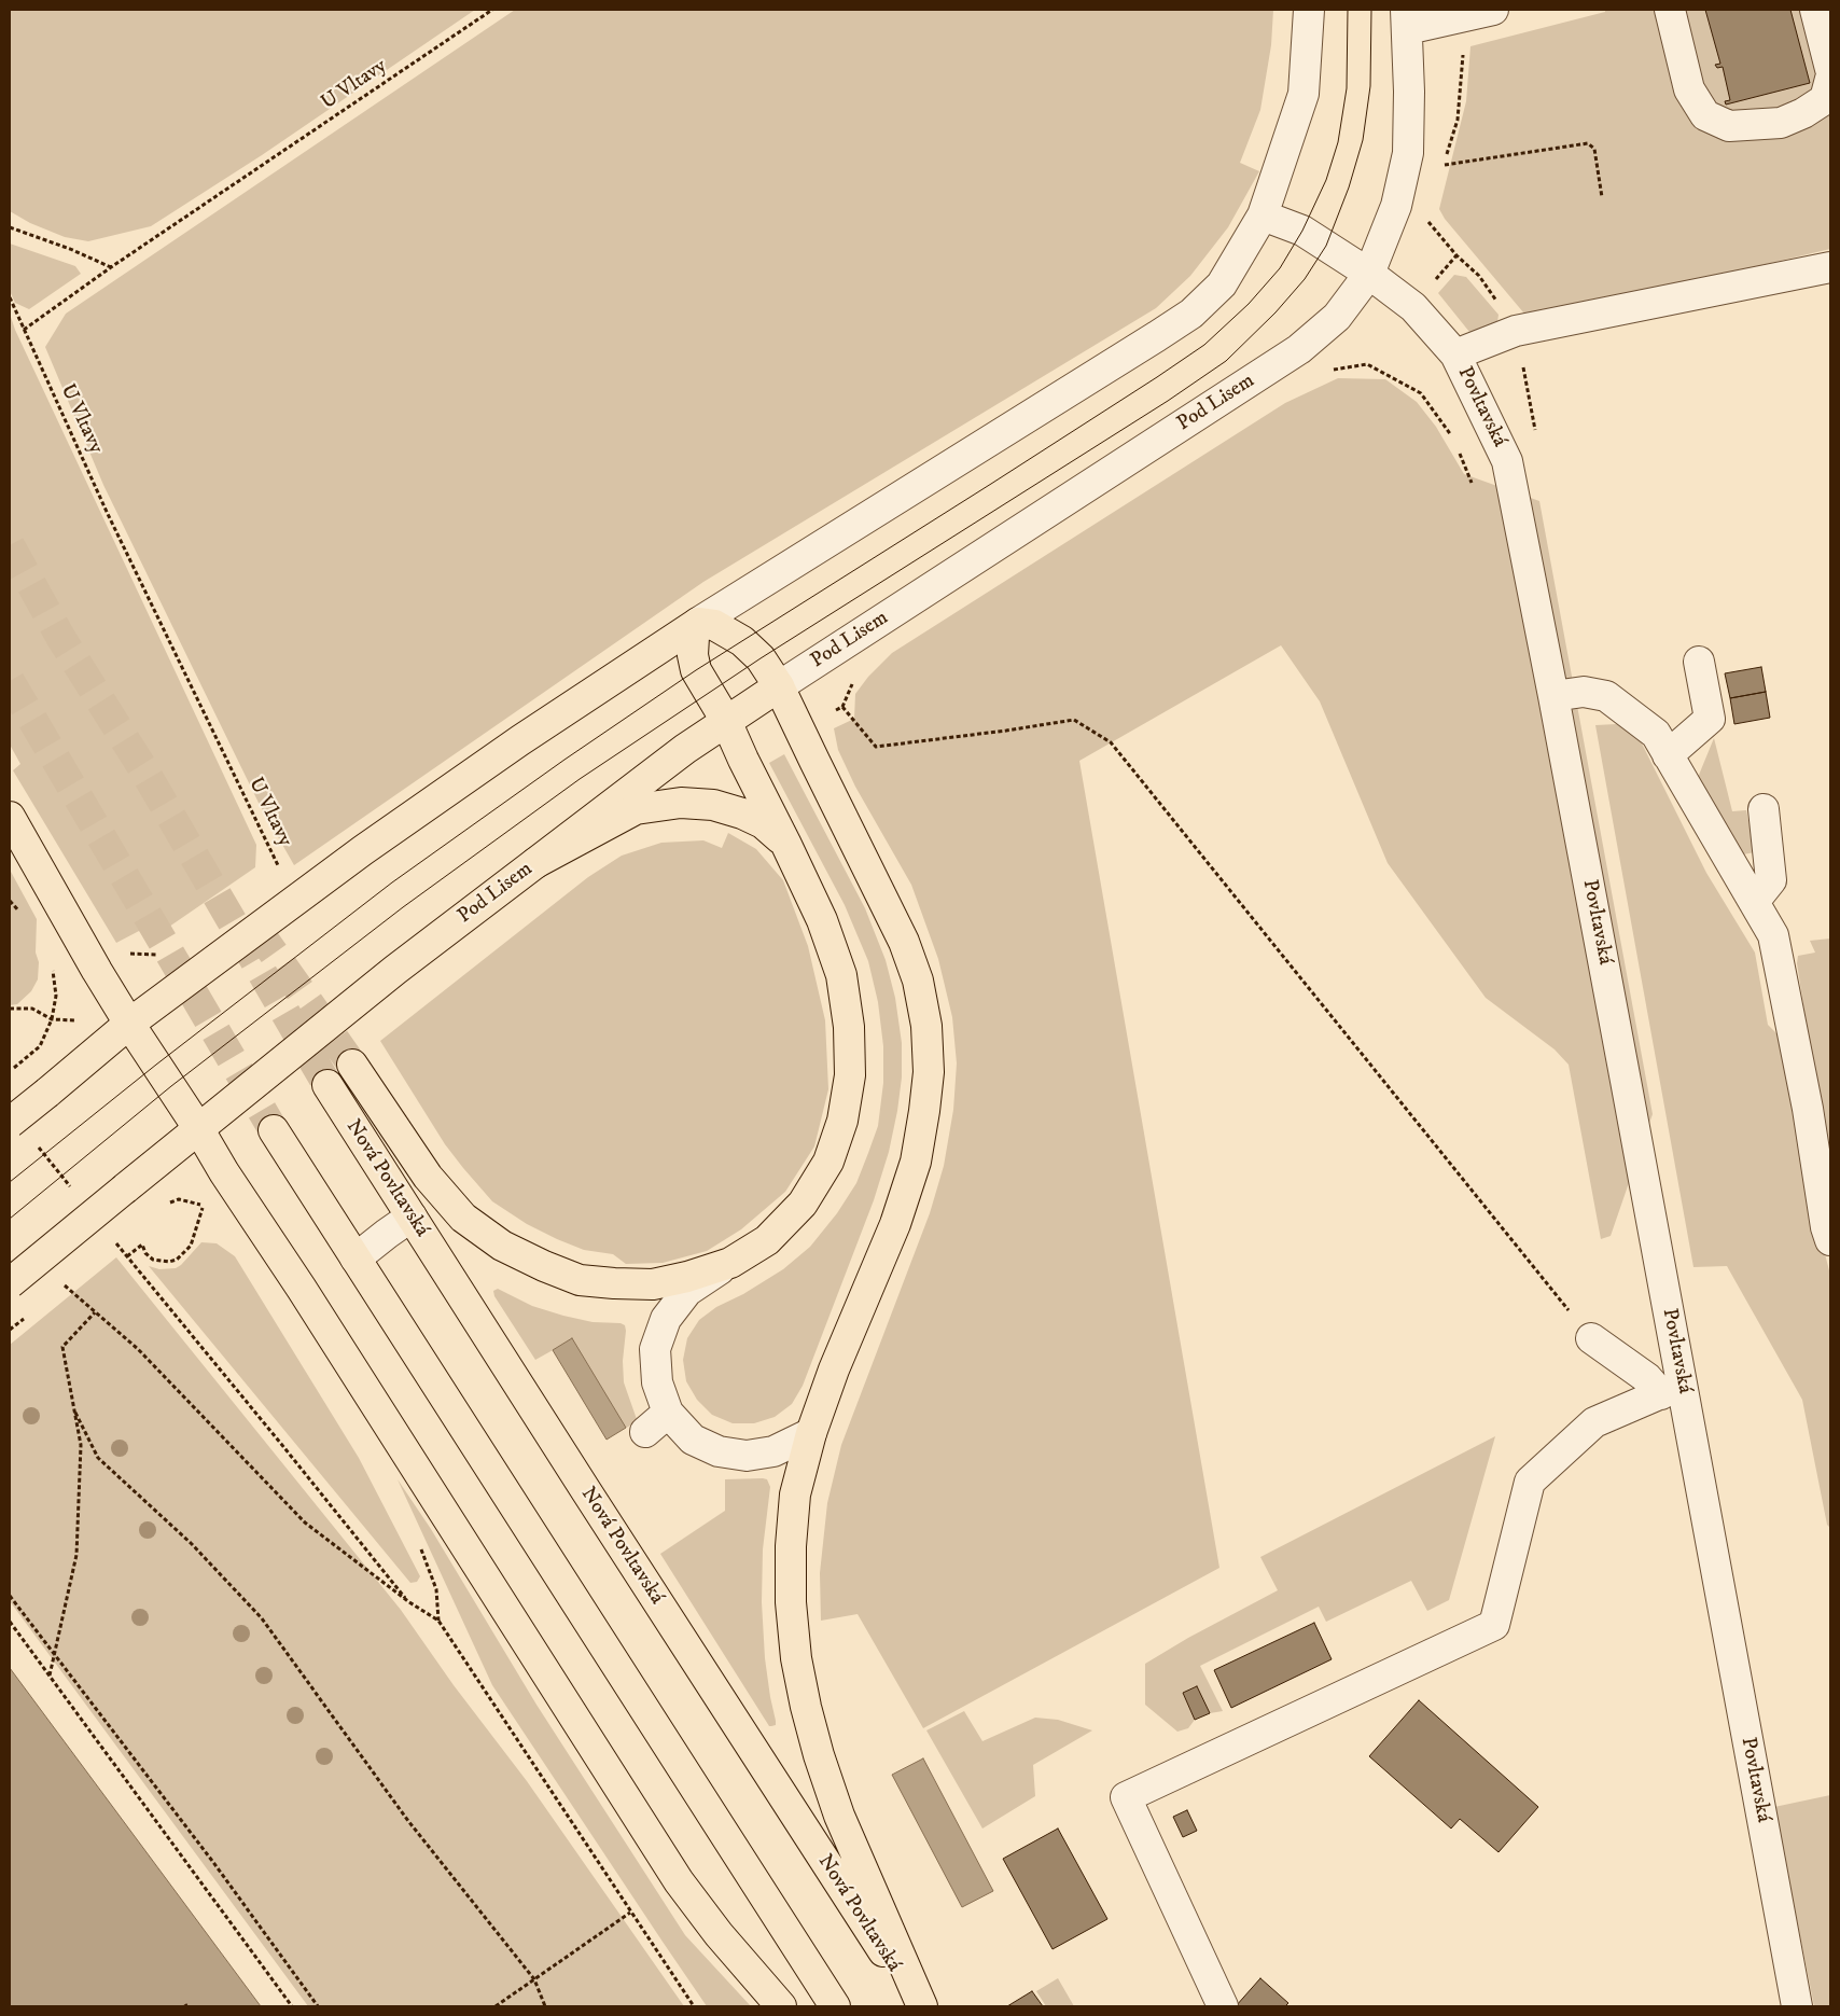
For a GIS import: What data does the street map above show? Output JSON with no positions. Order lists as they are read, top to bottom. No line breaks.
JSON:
{"streets":{"main road":["Pod Lisem","Nová Povltavská"],"street":["Povltavská"],"path":["U Vltavy"]},"crossings":[["Pod Lisem","Povltavská"]]}
